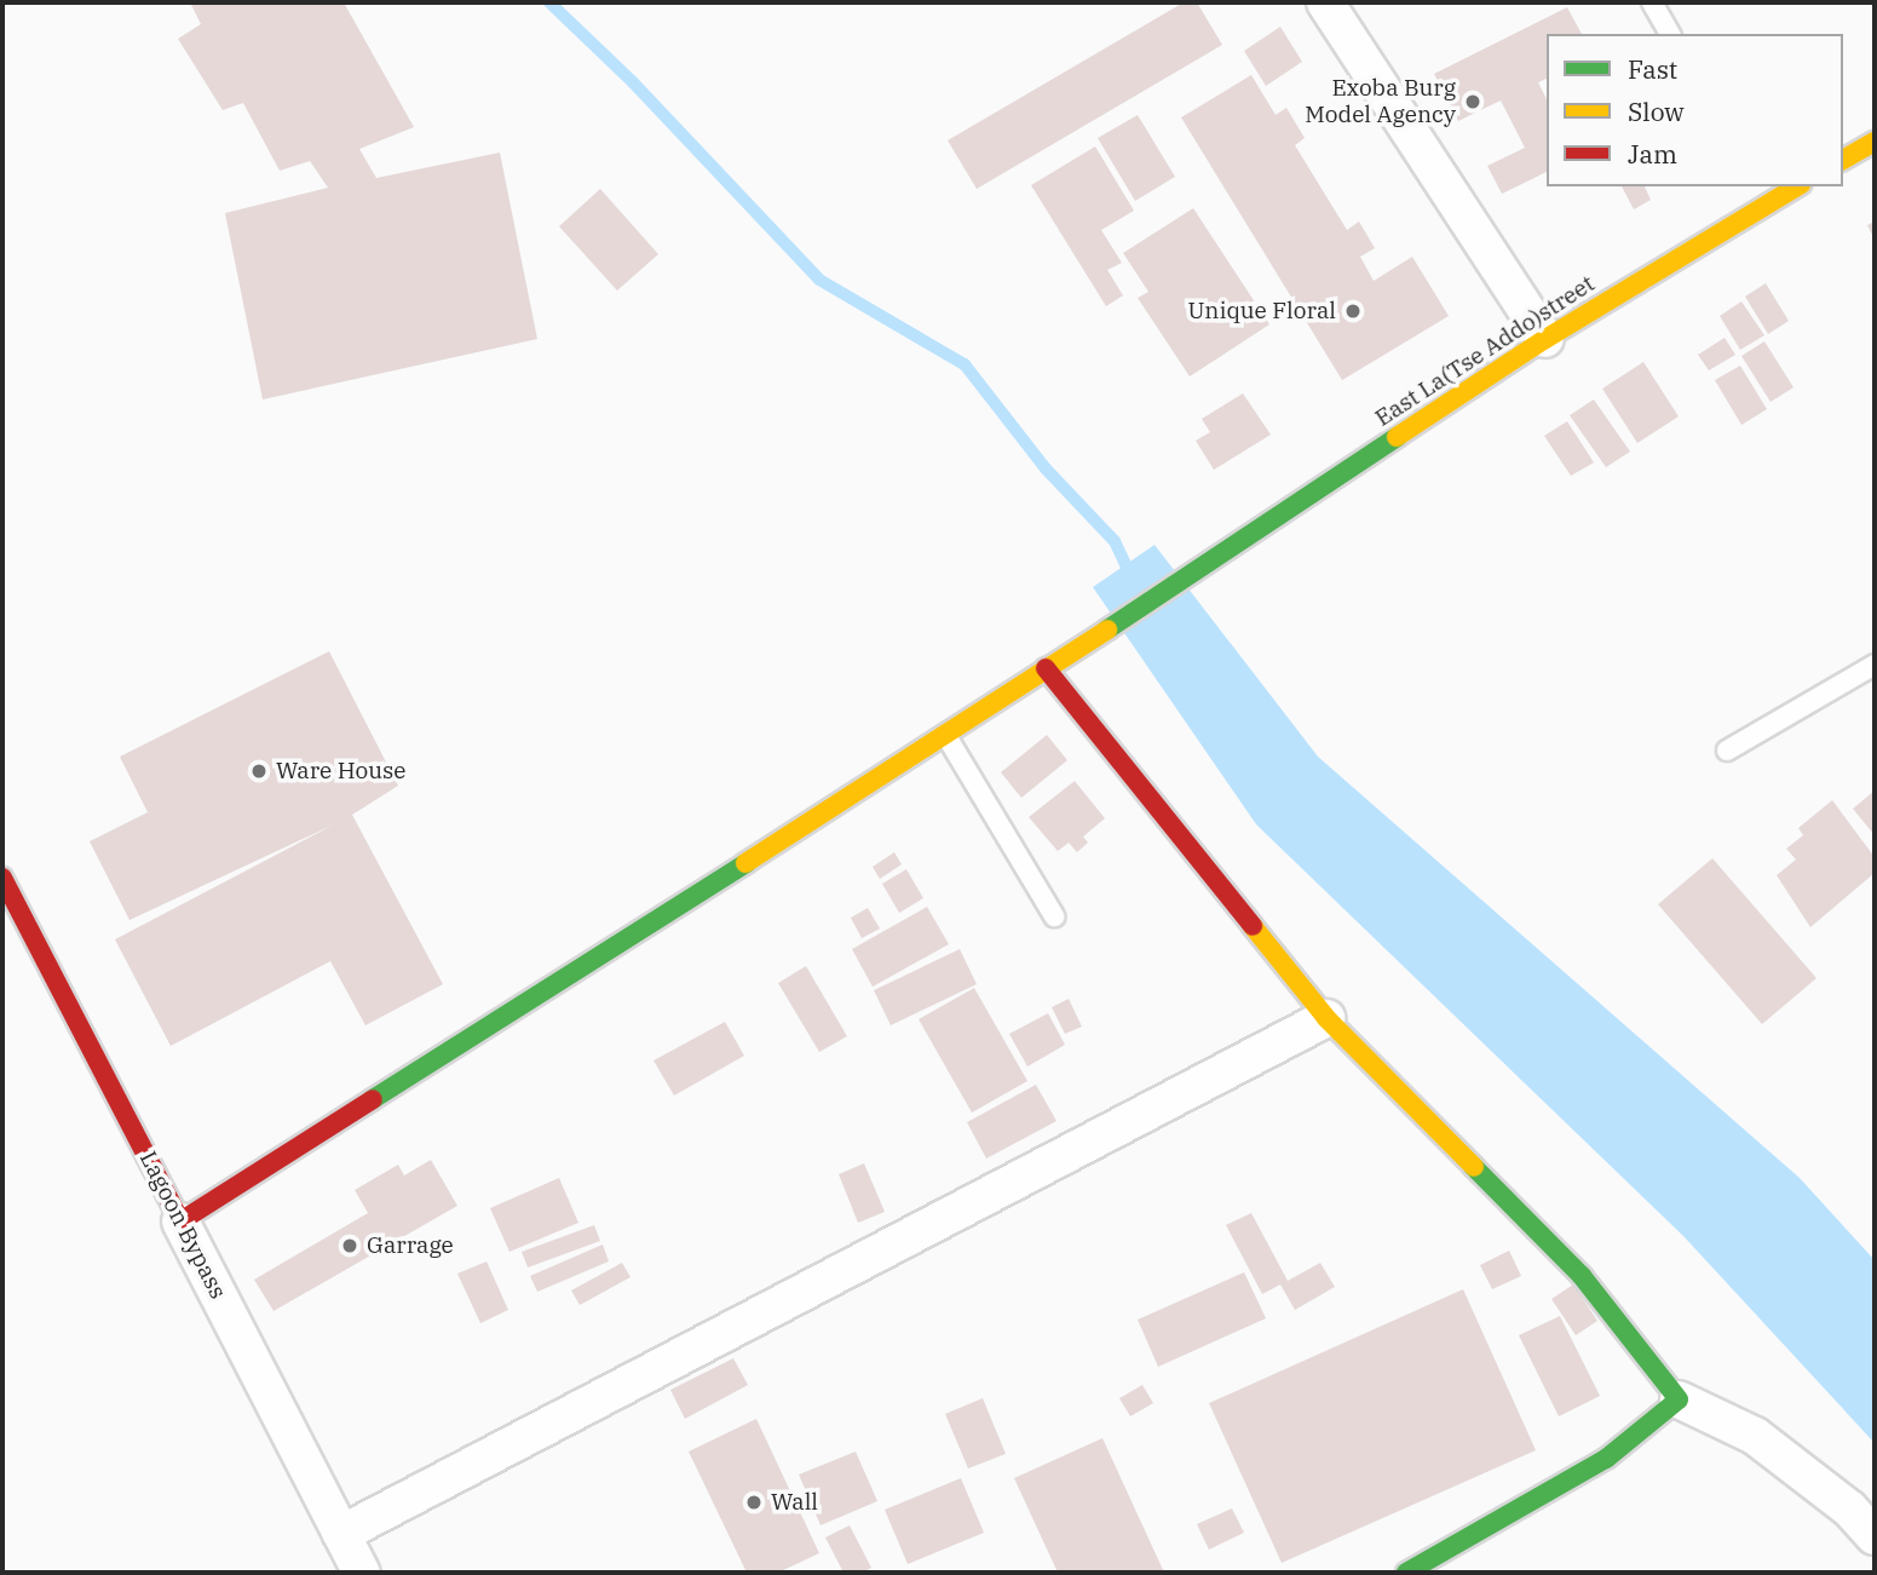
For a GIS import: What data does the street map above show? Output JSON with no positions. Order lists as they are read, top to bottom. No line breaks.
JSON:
{"streets":{"street":["East La(Tse Addo)street","Lagoon Bypass"]},"crossings":[["East La(Tse Addo)street","Lagoon Bypass"]],"places":["Exoba Burg Model Agency","Unique Floral","Ware House","Garrage","Wall"],"legend":["Fast","Slow","Jam"]}
